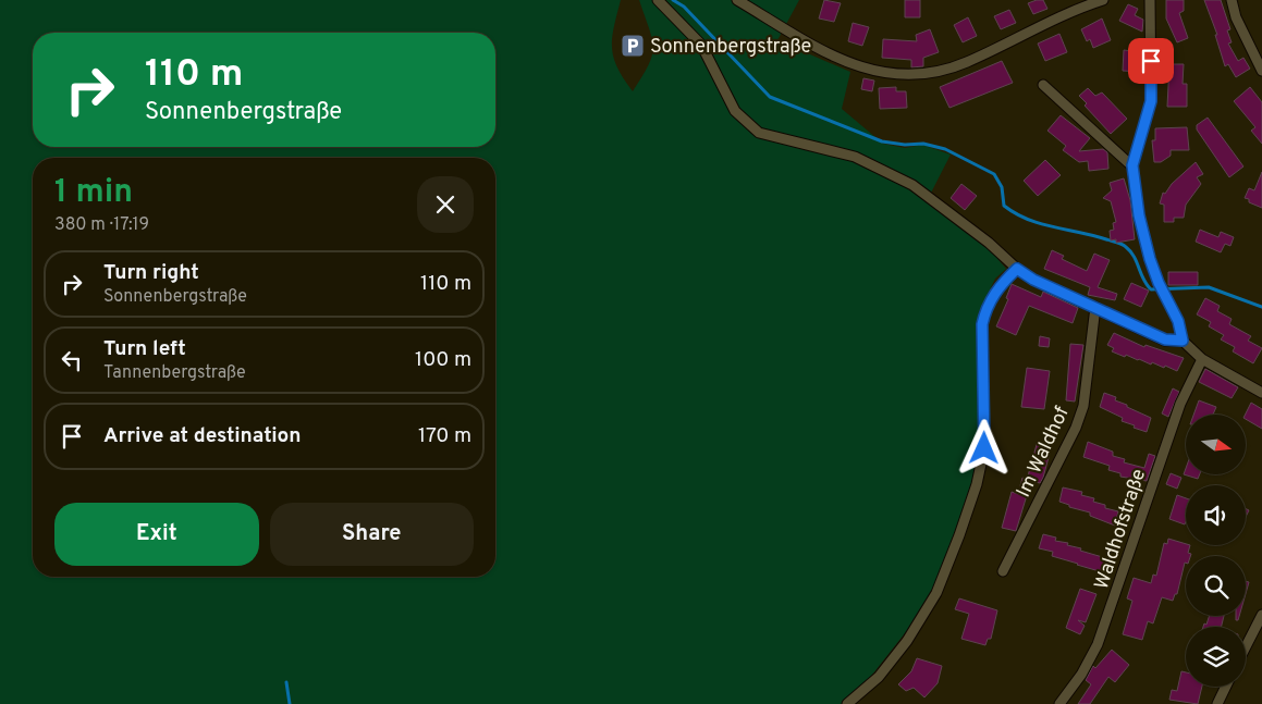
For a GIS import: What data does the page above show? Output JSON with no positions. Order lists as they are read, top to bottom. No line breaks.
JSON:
{"streets":{"street":["Im Waldhof","Waldhofstraße"]},"places":{"parking":["Sonnenbergstraße"]},"north":"right","page":{"turn":["110 m","Sonnenbergstraße"],"heading":["1 min","380 m · 17:19"],"list":[{"name":"Turn right","note":"Sonnenbergstraße","value":"110 m"},{"name":"Turn left","note":"Tannenbergstraße","value":"100 m"},{"name":"Arrive at destination","value":"170 m"}],"buttons":["Exit","Share"]}}
